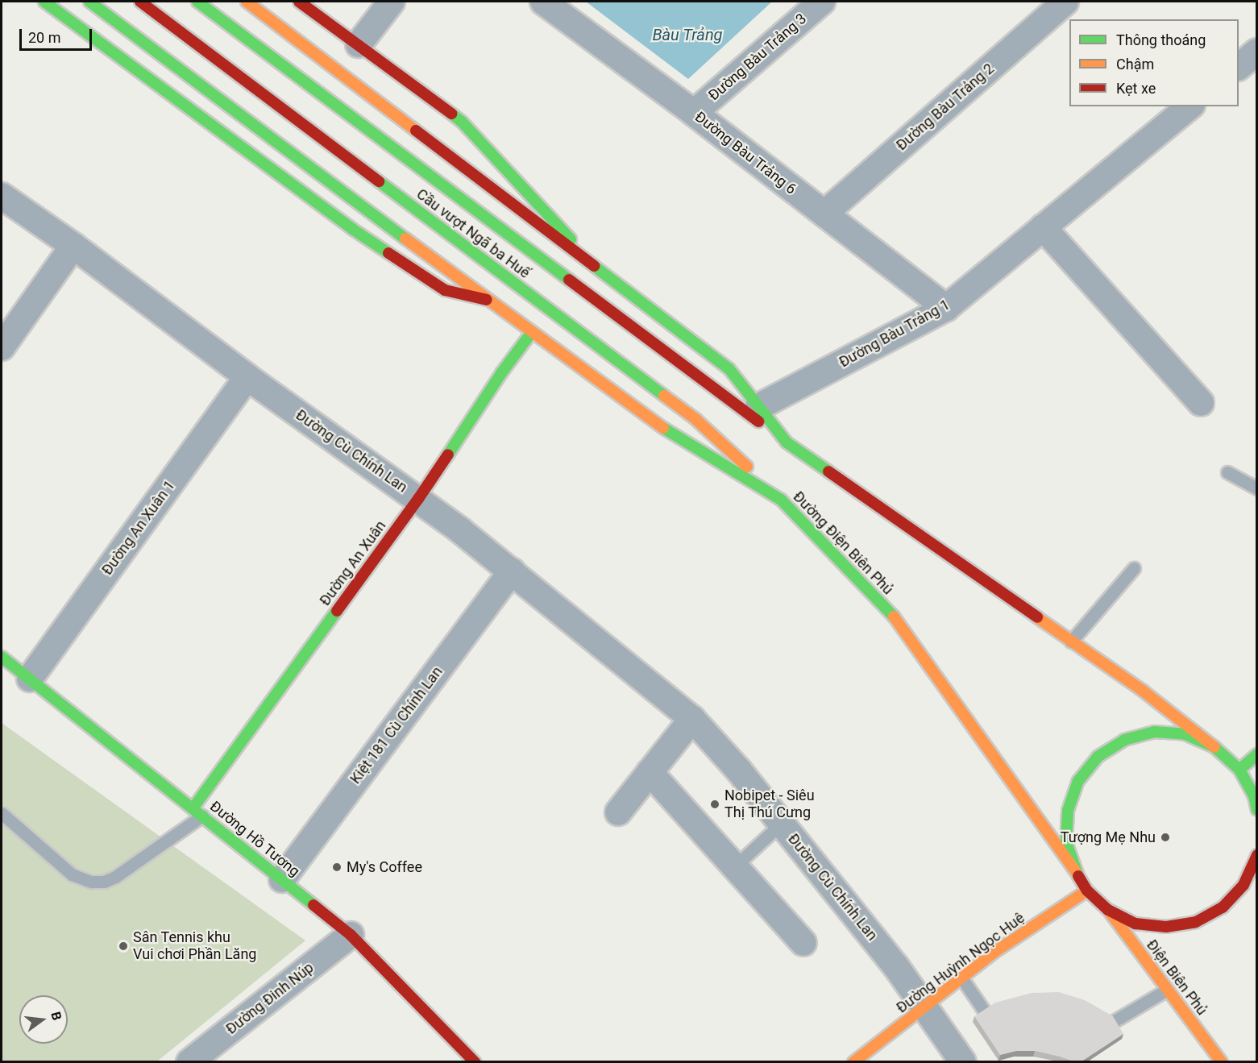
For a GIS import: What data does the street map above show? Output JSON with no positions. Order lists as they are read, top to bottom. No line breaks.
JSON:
{"streets":{"main road":["Cầu vượt Ngã ba Huế","Đường Điện Biên Phủ","Đường An Xuân","Đường Hồ Tương","Đường Huỳnh Ngọc Huệ","Điện Biên Phủ"],"street":["Đường Bàu Trảng 3","Đường Bàu Trảng 2","Đường Bàu Trảng 6","Đường Bàu Trảng 1","Đường Cù Chính Lan","Đường An Xuân 1","Kiệt 181 Cù Chính Lan","Đường Đinh Núp"]},"crossings":[["Đường Bàu Trảng 3","Đường Bàu Trảng 6"],["Đường Bàu Trảng 2","Đường Bàu Trảng 6"],["Đường Bàu Trảng 6","Đường Bàu Trảng 1"],["Cầu vượt Ngã ba Huế","Đường Điện Biên Phủ"],["Đường Cù Chính Lan","Đường An Xuân 1"],["Đường Cù Chính Lan","Đường An Xuân"],["Đường Cù Chính Lan","Kiệt 181 Cù Chính Lan"],["Đường Cù Chính Lan","Đường Huỳnh Ngọc Huệ"],["Đường An Xuân 1","Đường Hồ Tương"],["Đường Điện Biên Phủ","Đường An Xuân"],["Đường An Xuân","Đường Hồ Tương"],["Kiệt 181 Cù Chính Lan","Đường Hồ Tương"],["Đường Hồ Tương","Đường Đinh Núp"]],"water":["Bàu Trảng"],"places":["Nobipet - Siêu Thị Thú Cưng","Tượng Mẹ Nhu","My's Coffee","Sân Tennis khu Vui chơi Phần Lăng"],"legend":["Thông thoáng","Chậm","Kẹt xe"],"scale_bar":"20 m","north":"right"}
